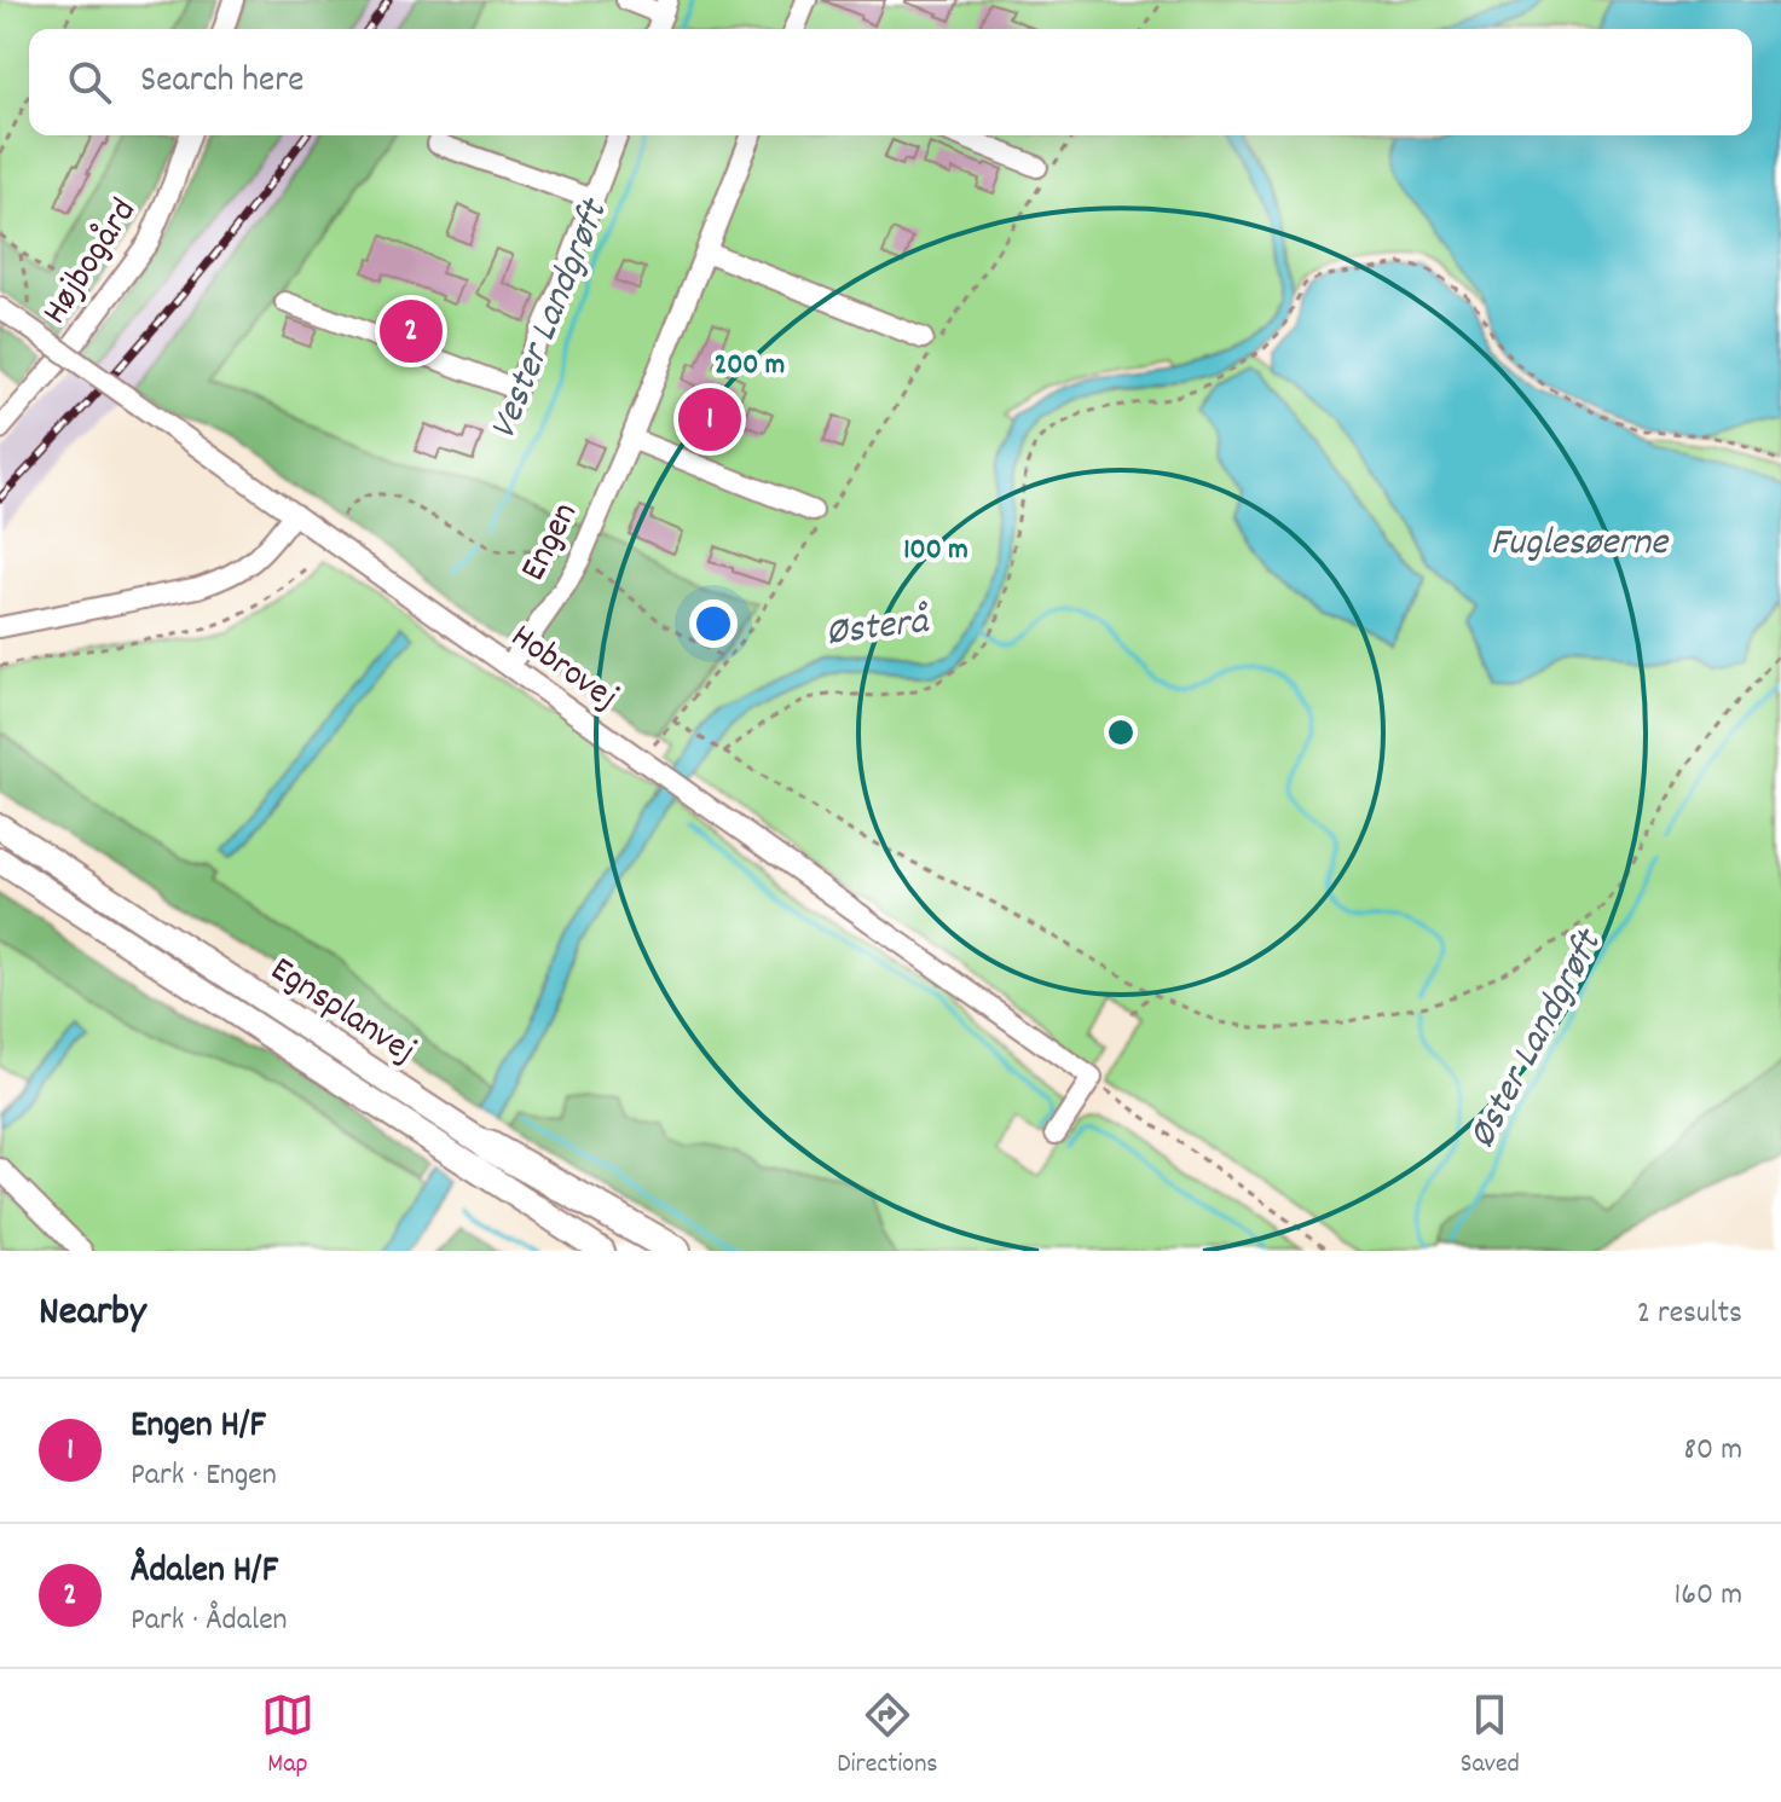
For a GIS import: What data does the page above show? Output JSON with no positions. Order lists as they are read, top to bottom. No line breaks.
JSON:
{"streets":{"main road":["Egnsplanvej"],"street":["Højbogård","Engen","Hobrovej"]},"crossings":[["Engen","Hobrovej"]],"water":["Vester Landgrøft","Fuglesøerne","Østerå","Øster Landgrøft"],"page":{"search":"Search here","pins":["2","1"],"heading":["Nearby","2 results"],"list":[{"mark":"1","name":"Engen H/F","note":"Park · Engen","value":"80 m"},{"mark":"2","name":"Ådalen H/F","note":"Park · Ådalen","value":"160 m"}],"nav":["Map","Directions","Saved"]},"rings":["200 m","100 m"]}
